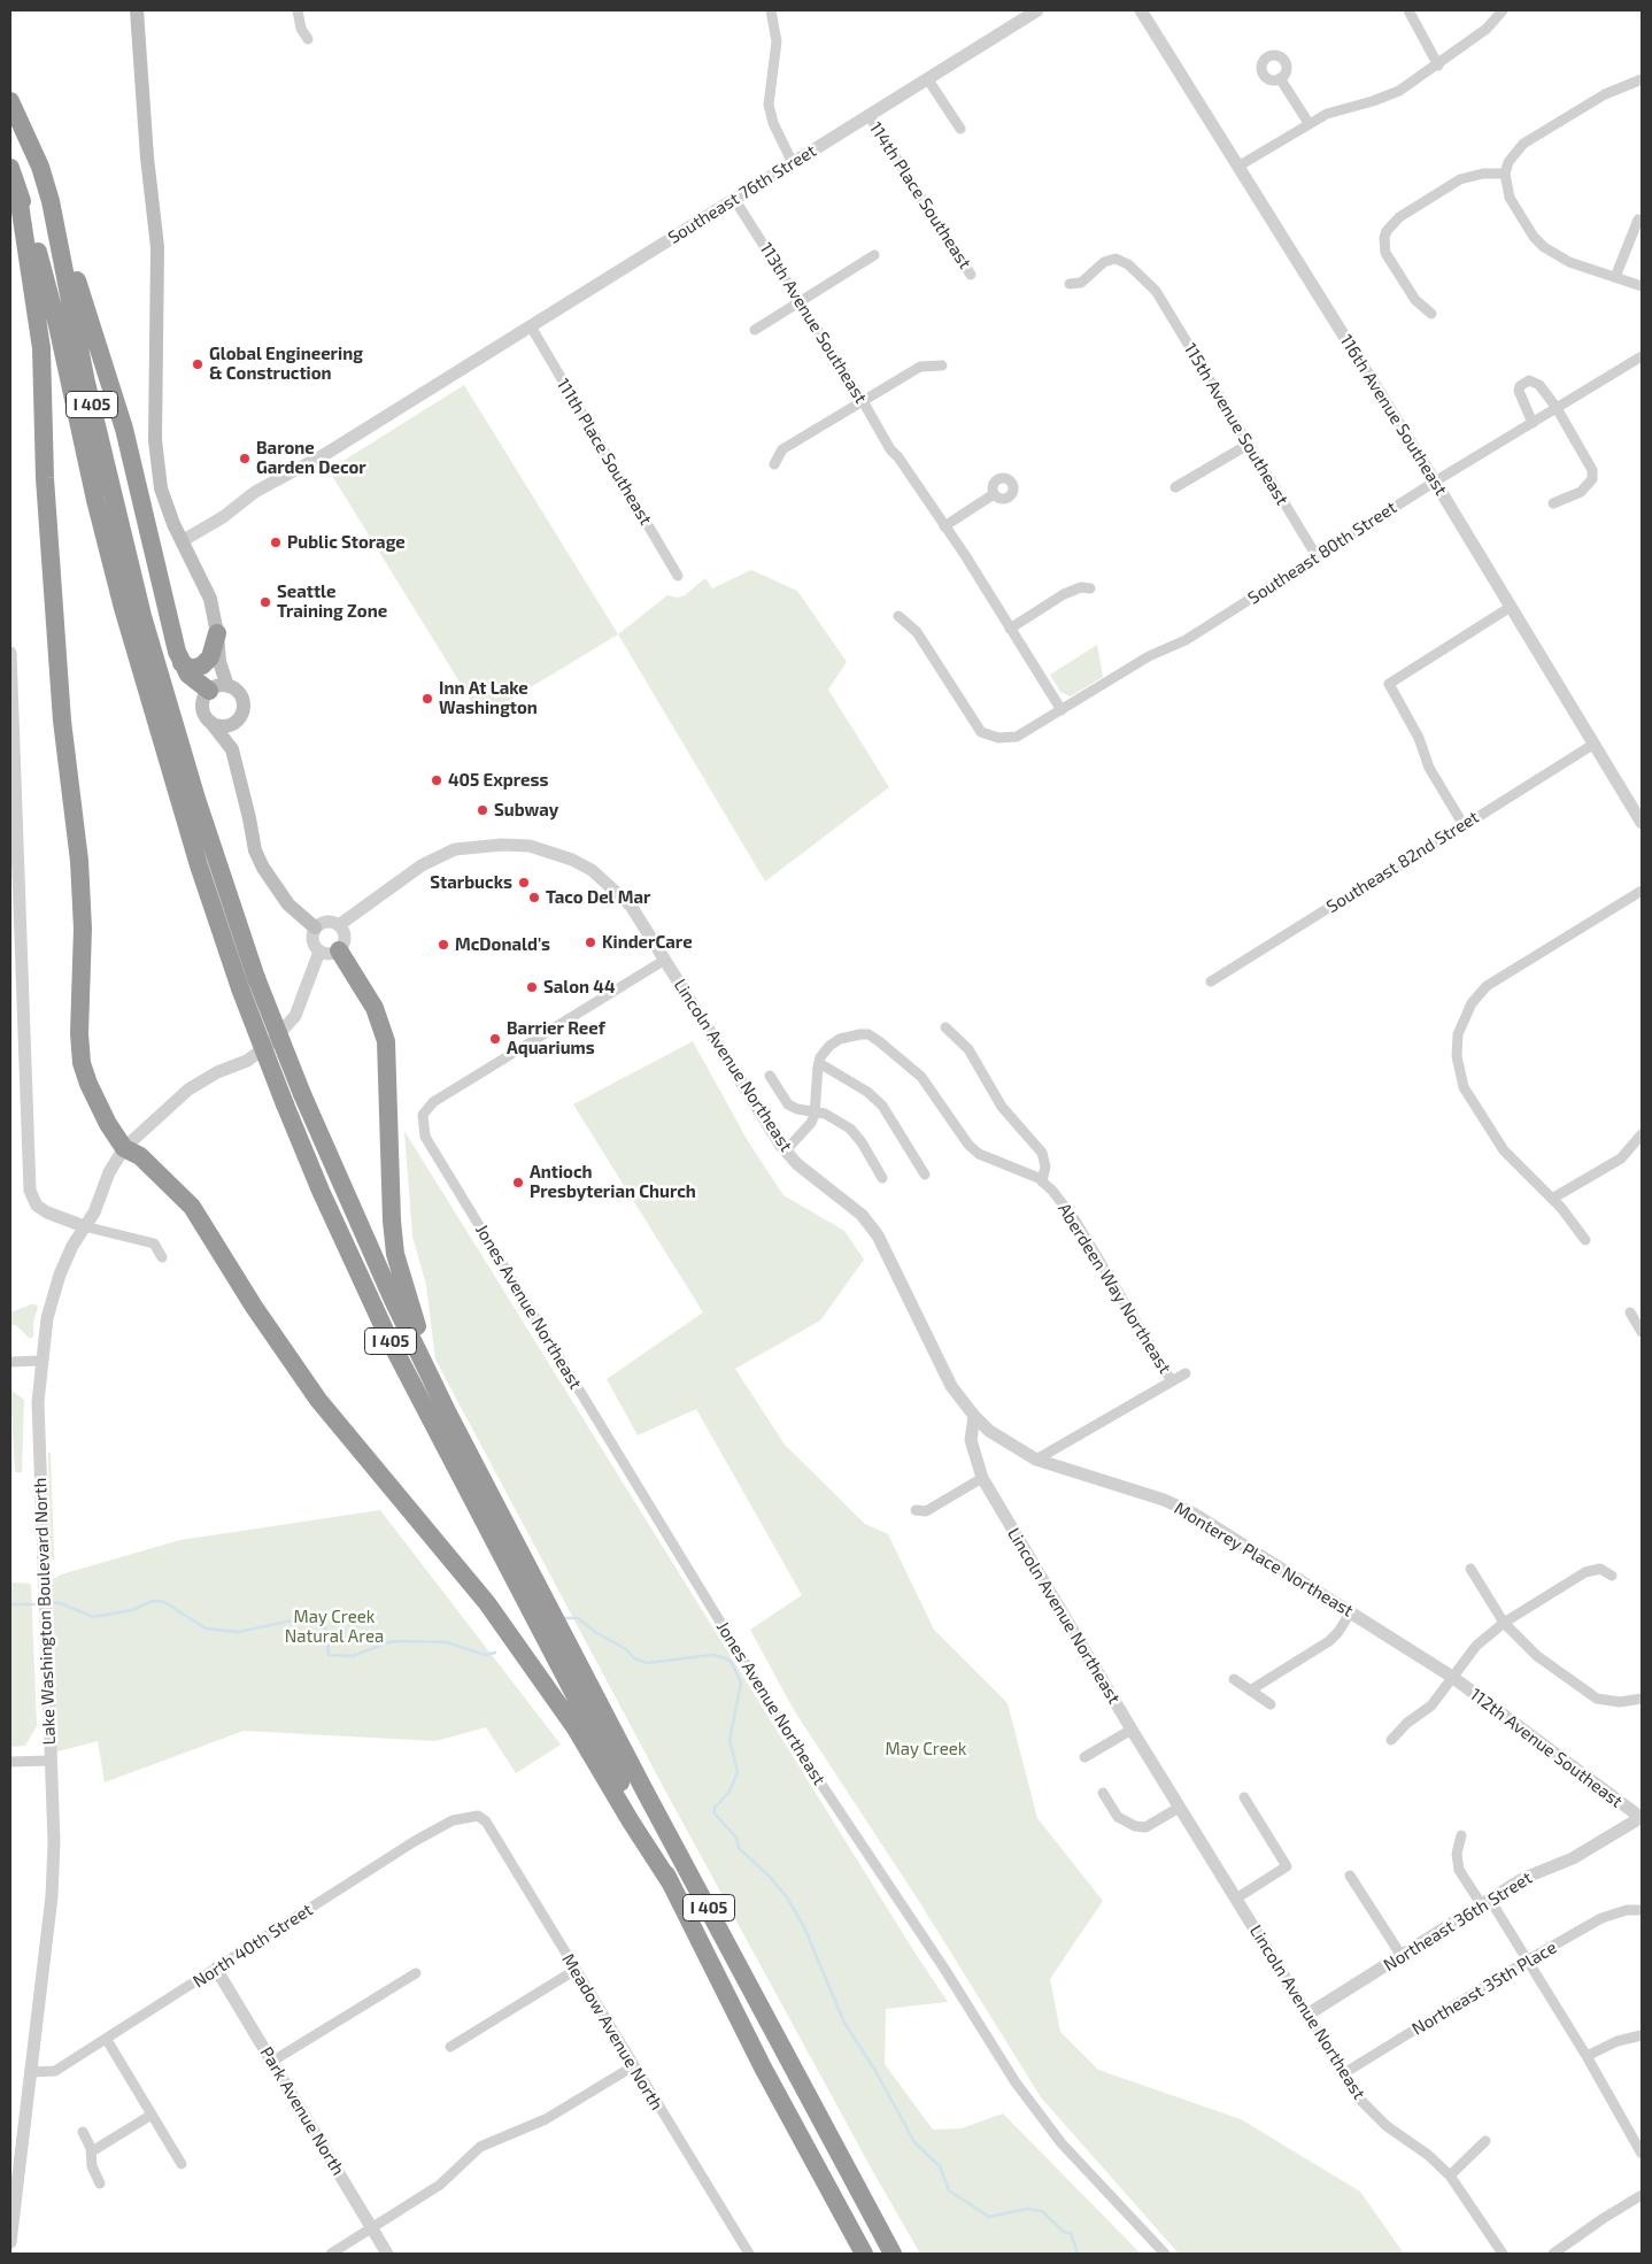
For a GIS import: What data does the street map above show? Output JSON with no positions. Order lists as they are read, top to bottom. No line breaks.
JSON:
{"streets":{"highway":["I 405"],"street":["Southeast 76th Street","114th Place Southeast","113th Avenue Southeast","116th Avenue Southeast","115th Avenue Southeast","111th Place Southeast","Southeast 80th Street","Southeast 82nd Street","Lincoln Avenue Northeast","Aberdeen Way Northeast","Jones Avenue Northeast","Monterey Place Northeast","Lake Washington Boulevard North","112th Avenue Southeast","Northeast 36th Street","North 40th Street","Northeast 35th Place","Meadow Avenue North","Park Avenue North"]},"crossings":[["Southeast 76th Street","114th Place Southeast"],["Southeast 76th Street","113th Avenue Southeast"],["Southeast 76th Street","111th Place Southeast"],["116th Avenue Southeast","Southeast 80th Street"],["116th Avenue Southeast","Southeast 82nd Street"],["115th Avenue Southeast","Southeast 80th Street"],["Lincoln Avenue Northeast","Jones Avenue Northeast"],["Lincoln Avenue Northeast","Monterey Place Northeast"],["Lincoln Avenue Northeast","Lake Washington Boulevard North"],["Lincoln Avenue Northeast","Northeast 36th Street"],["Lincoln Avenue Northeast","Northeast 35th Place"],["Monterey Place Northeast","112th Avenue Southeast"],["Lake Washington Boulevard North","North 40th Street"],["112th Avenue Southeast","Northeast 36th Street"],["North 40th Street","Meadow Avenue North"],["North 40th Street","Park Avenue North"]],"parks":["May Creek Natural Area","May Creek"],"places":["Global Engineering & Construction","Barone Garden Decor","Public Storage","Seattle Training Zone","Inn At Lake Washington","405 Express","Subway","Starbucks","Taco Del Mar","KinderCare","McDonald's","Salon 44","Barrier Reef Aquariums","Antioch Presbyterian Church"]}
